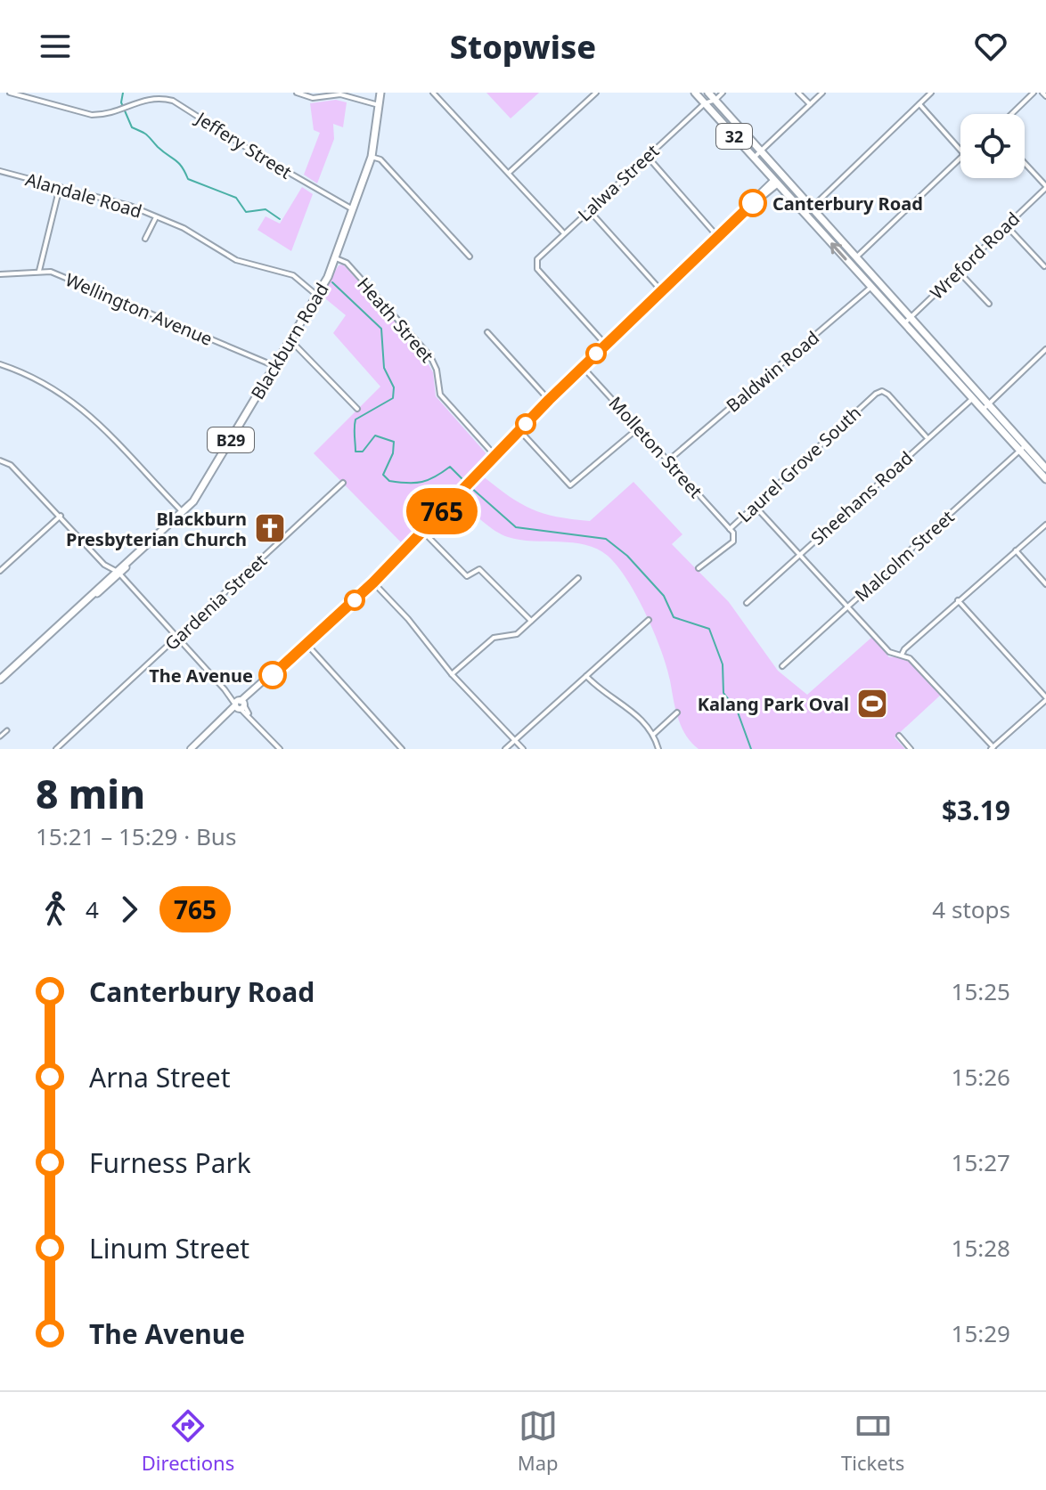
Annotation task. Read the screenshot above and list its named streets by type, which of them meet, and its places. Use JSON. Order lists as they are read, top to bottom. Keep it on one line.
{"streets":{"main road":["32","Blackburn Road","B29"],"street":["Jeffery Street","Lalwa Street","Alandale Road","Wreford Road","Wellington Avenue","Heath Street","Baldwin Road","Molleton Street","Laurel Grove South","Sheehans Road","Malcolm Street","Gardenia Street"]},"crossings":[["32","Lalwa Street"],["32","Wreford Road"],["32","Baldwin Road"],["32","Sheehans Road"],["32","Malcolm Street"],["Jeffery Street","Blackburn Road"],["Alandale Road","Blackburn Road"],["Wellington Avenue","Blackburn Road"],["Heath Street","Blackburn Road"],["Baldwin Road","Molleton Street"],["Molleton Street","Laurel Grove South"],["Laurel Grove South","Sheehans Road"]],"places":{"other":["Canterbury Road","The Avenue"],"church":["Blackburn Presbyterian Church"],"sports":["Kalang Park Oval"]},"lines":["bus line 765"],"page":{"header":"Stopwise","on_map":"765","heading":["8 min","15:21 – 15:29 · Bus","$3.19"],"legs":["4","765","4 stops"],"list":[{"name":"Canterbury Road","value":"15:25"},{"name":"Arna Street","value":"15:26"},{"name":"Furness Park","value":"15:27"},{"name":"Linum Street","value":"15:28"},{"name":"The Avenue","value":"15:29"}],"tabs":["Directions","Map","Tickets"]}}
